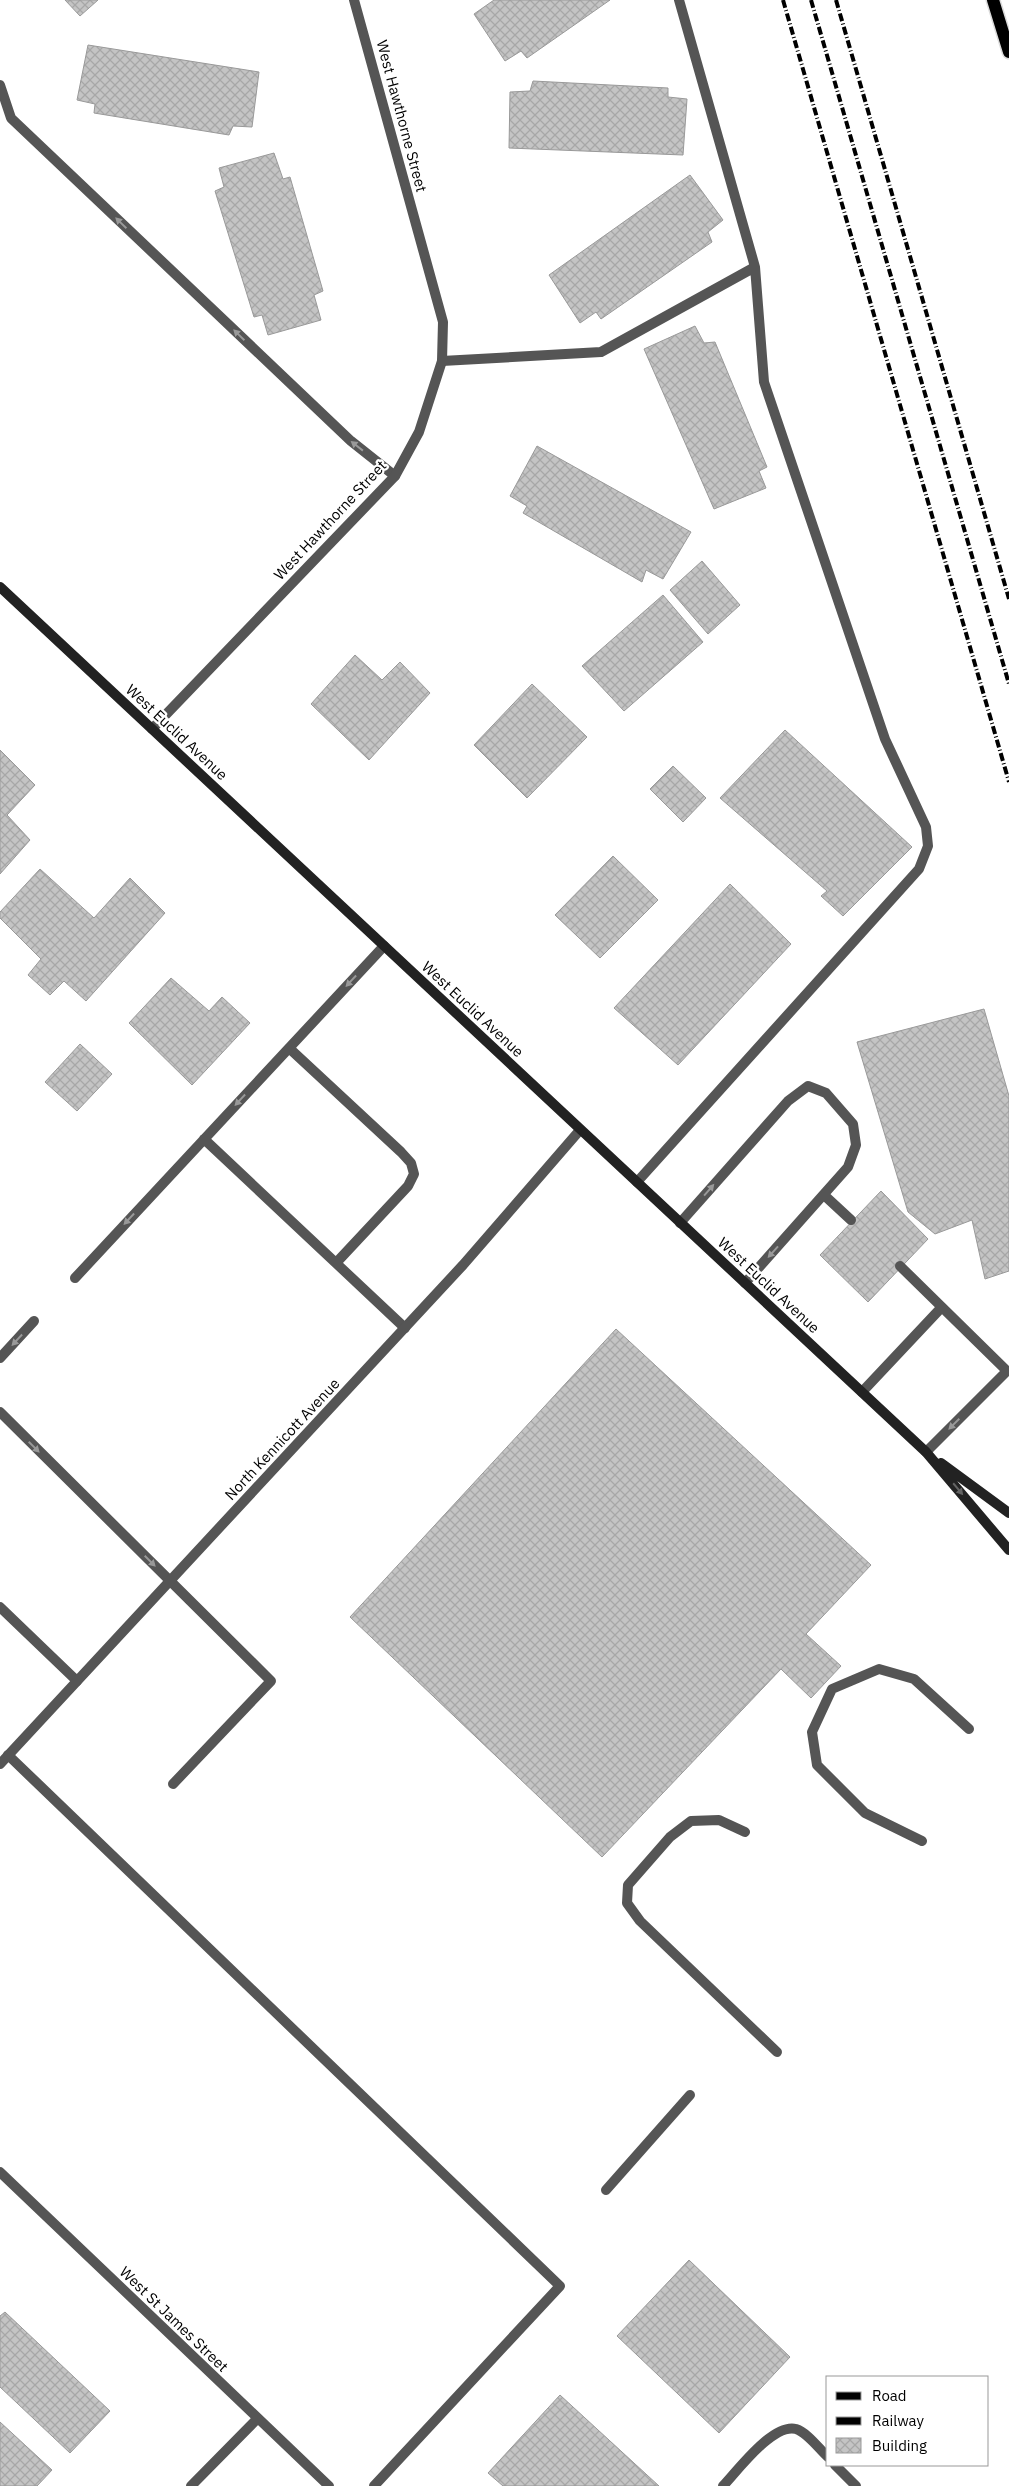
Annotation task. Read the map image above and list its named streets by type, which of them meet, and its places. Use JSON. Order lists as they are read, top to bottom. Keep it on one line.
{"streets":{"main road":["West Euclid Avenue"],"street":["West Hawthorne Street","North Kennicott Avenue","West St James Street"]},"crossings":[["West Hawthorne Street","West Euclid Avenue"],["West Euclid Avenue","North Kennicott Avenue"]],"legend":["Road","Railway","Building"]}
